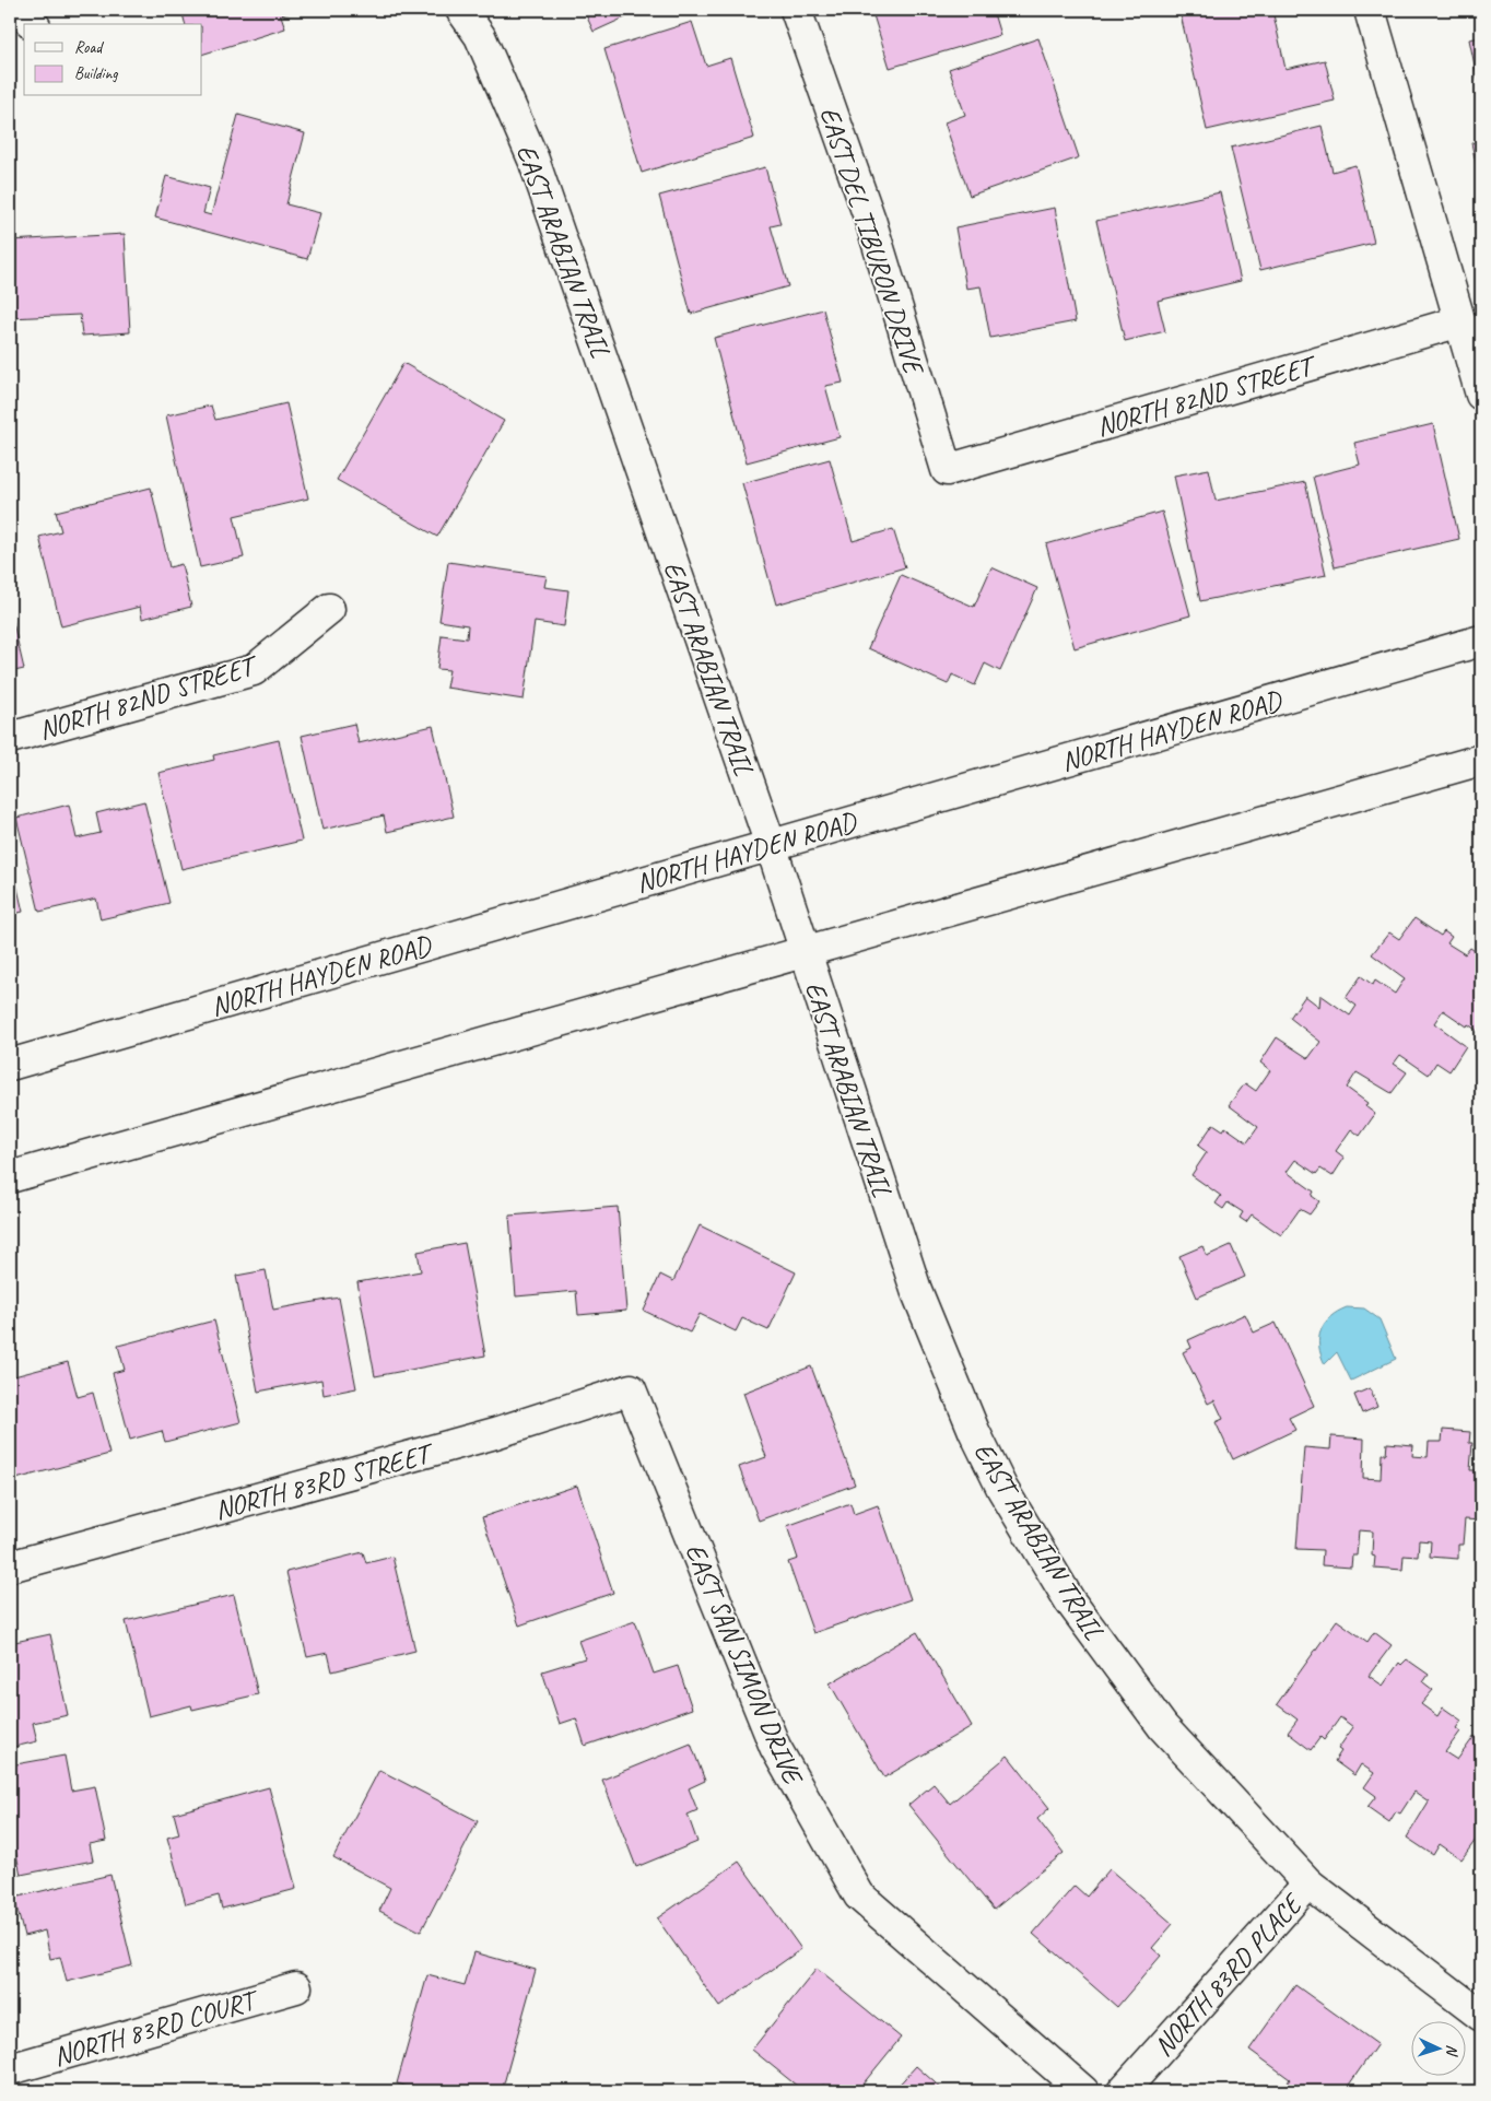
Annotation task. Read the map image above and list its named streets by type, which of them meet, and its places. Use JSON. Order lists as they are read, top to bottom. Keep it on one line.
{"streets":{"street":["EAST DEL TIBURON DRIVE","EAST ARABIAN TRAIL","NORTH 82ND STREET","NORTH HAYDEN ROAD","NORTH 83RD STREET","EAST SAN SIMON DRIVE","NORTH 83RD PLACE","NORTH 83RD COURT"]},"crossings":[["EAST DEL TIBURON DRIVE","NORTH 82ND STREET"],["EAST ARABIAN TRAIL","NORTH HAYDEN ROAD"],["EAST ARABIAN TRAIL","NORTH 83RD PLACE"],["NORTH 83RD STREET","EAST SAN SIMON DRIVE"]],"legend":["Road","Building"],"north":"right"}
